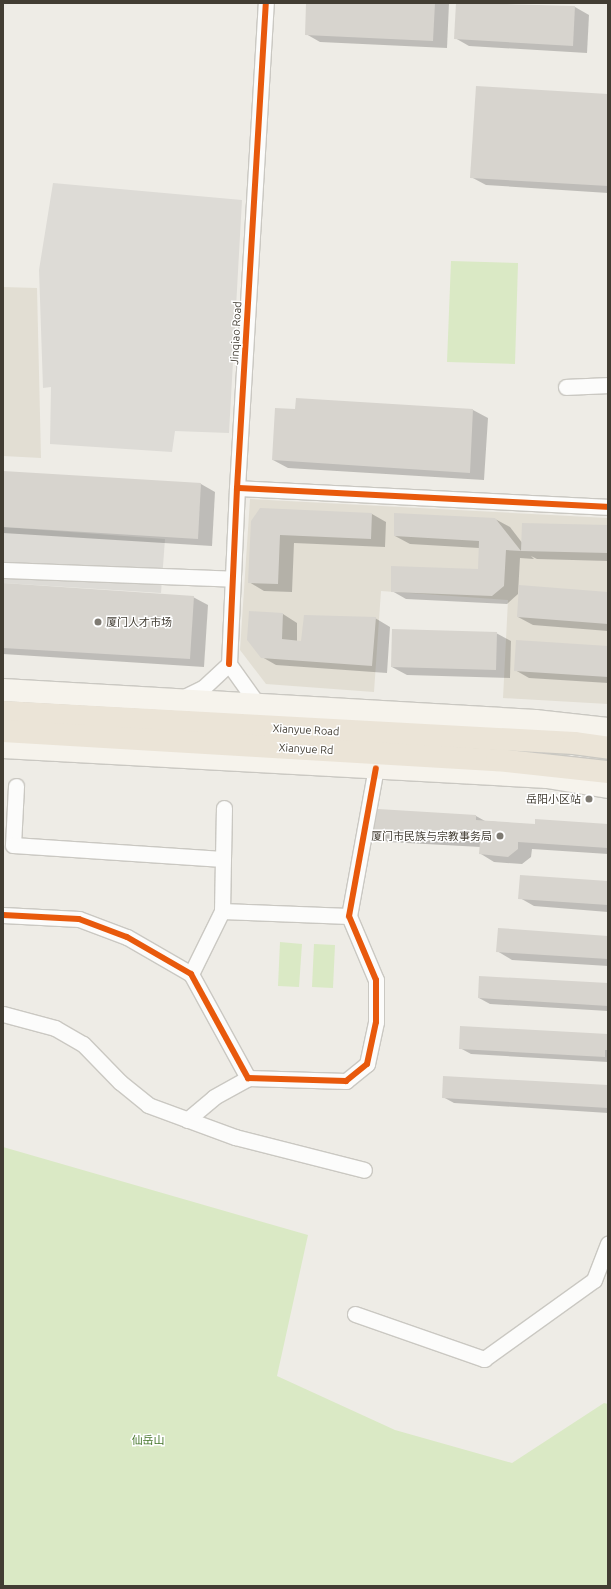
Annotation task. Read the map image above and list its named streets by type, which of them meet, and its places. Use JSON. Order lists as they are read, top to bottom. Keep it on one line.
{"streets":{"highway":["Xianyue Road","Xianyue Rd"],"street":["Jinqiao Road"]},"parks":["仙岳山"],"places":["厦门人才市场","岳阳小区站","厦门市民族与宗教事务局"]}
